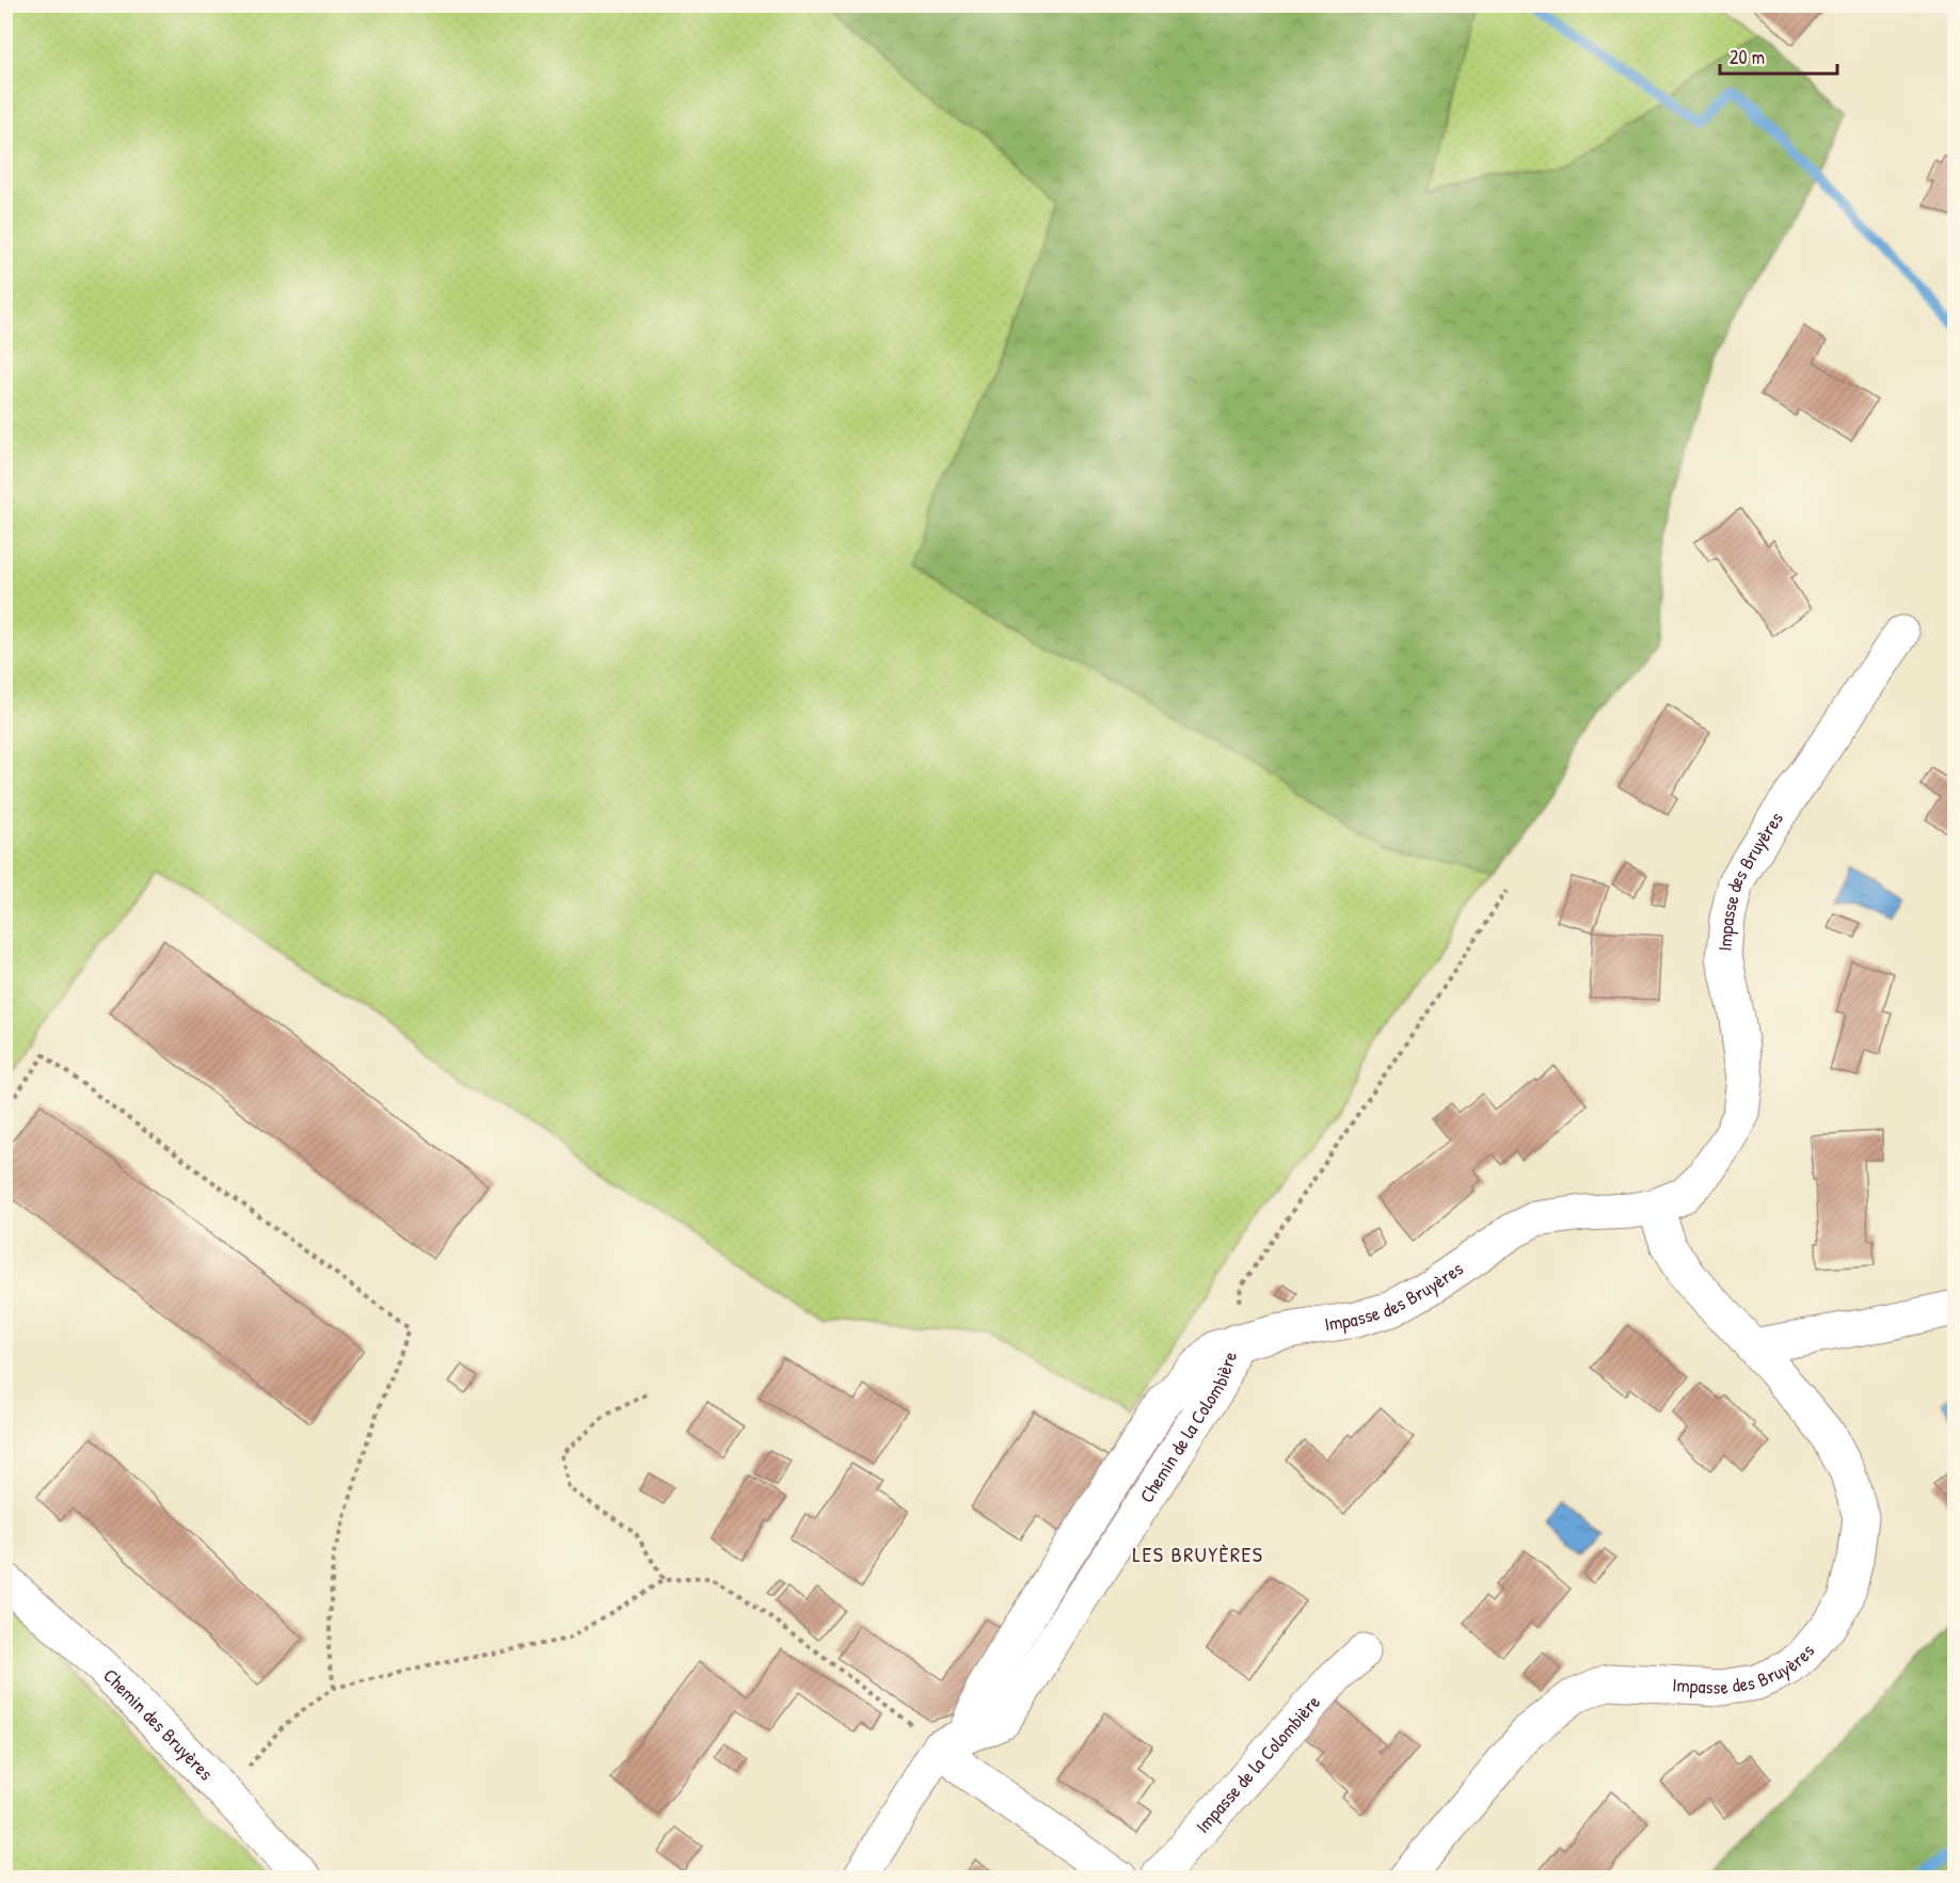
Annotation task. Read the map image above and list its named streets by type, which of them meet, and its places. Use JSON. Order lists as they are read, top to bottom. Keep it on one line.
{"streets":{"street":["Impasse des Bruyères","Chemin de la Colombière","Chemin des Bruyères","Impasse de la Colombière"]},"crossings":[["Impasse des Bruyères","Chemin de la Colombière"]],"districts":["LES BRUYÈRES"],"scale_bar":"20 m"}
